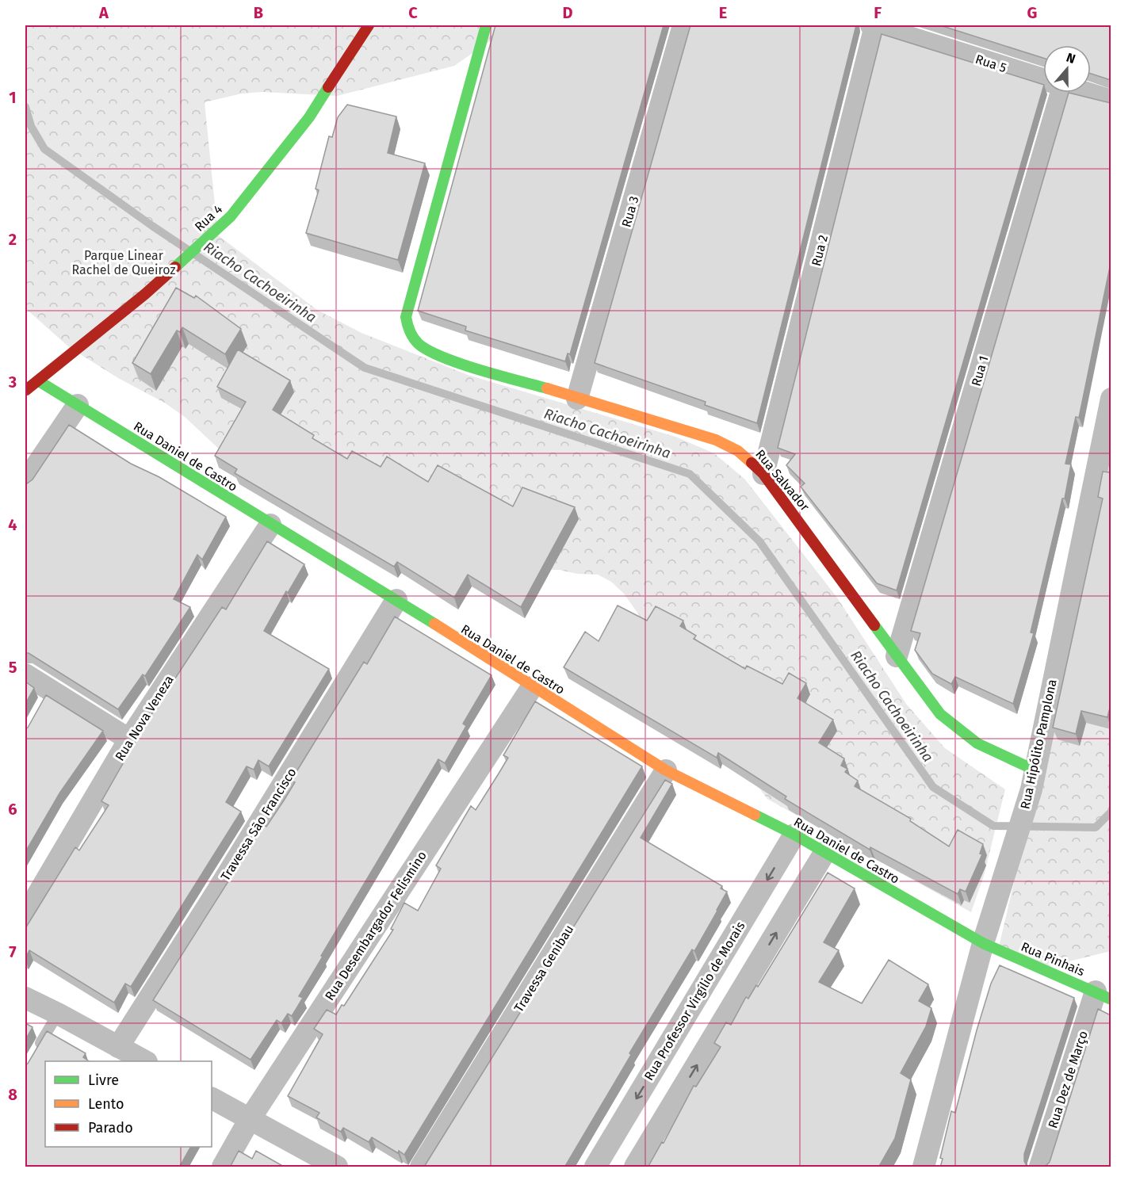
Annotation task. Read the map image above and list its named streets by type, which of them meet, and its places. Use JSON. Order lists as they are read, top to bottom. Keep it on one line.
{"streets":{"street":["Rua 5","Rua 3","Rua 4","Rua 2","Rua 1","Rua Daniel de Castro","Rua Salvador","Rua Nova Veneza","Rua Hipólito Pamplona","Travessa São Francisco","Rua Desembargador Felismino","Rua Pinhais","Travessa Genibau","Rua Professor Virgílio de Morais","Rua Dez de Março"]},"crossings":[["Rua 5","Rua 2"],["Rua 3","Rua Salvador"],["Rua 4","Rua Daniel de Castro"],["Rua 2","Rua Salvador"],["Rua 1","Rua Salvador"],["Rua Daniel de Castro","Rua Nova Veneza"],["Rua Daniel de Castro","Rua Hipólito Pamplona"],["Rua Daniel de Castro","Travessa São Francisco"],["Rua Daniel de Castro","Rua Desembargador Felismino"],["Rua Daniel de Castro","Rua Pinhais"],["Rua Daniel de Castro","Travessa Genibau"],["Rua Daniel de Castro","Rua Professor Virgílio de Morais"],["Rua Salvador","Rua Hipólito Pamplona"],["Rua Hipólito Pamplona","Rua Pinhais"],["Rua Pinhais","Rua Dez de Março"]],"water":["Riacho Cachoeirinha"],"parks":["Parque Linear Rachel de Queiroz"],"legend":["Livre","Lento","Parado"],"north":"top","grid":{"columns":["A","B","C","D","E","F","G"],"rows":["1","2","3","4","5","6","7","8"]}}
